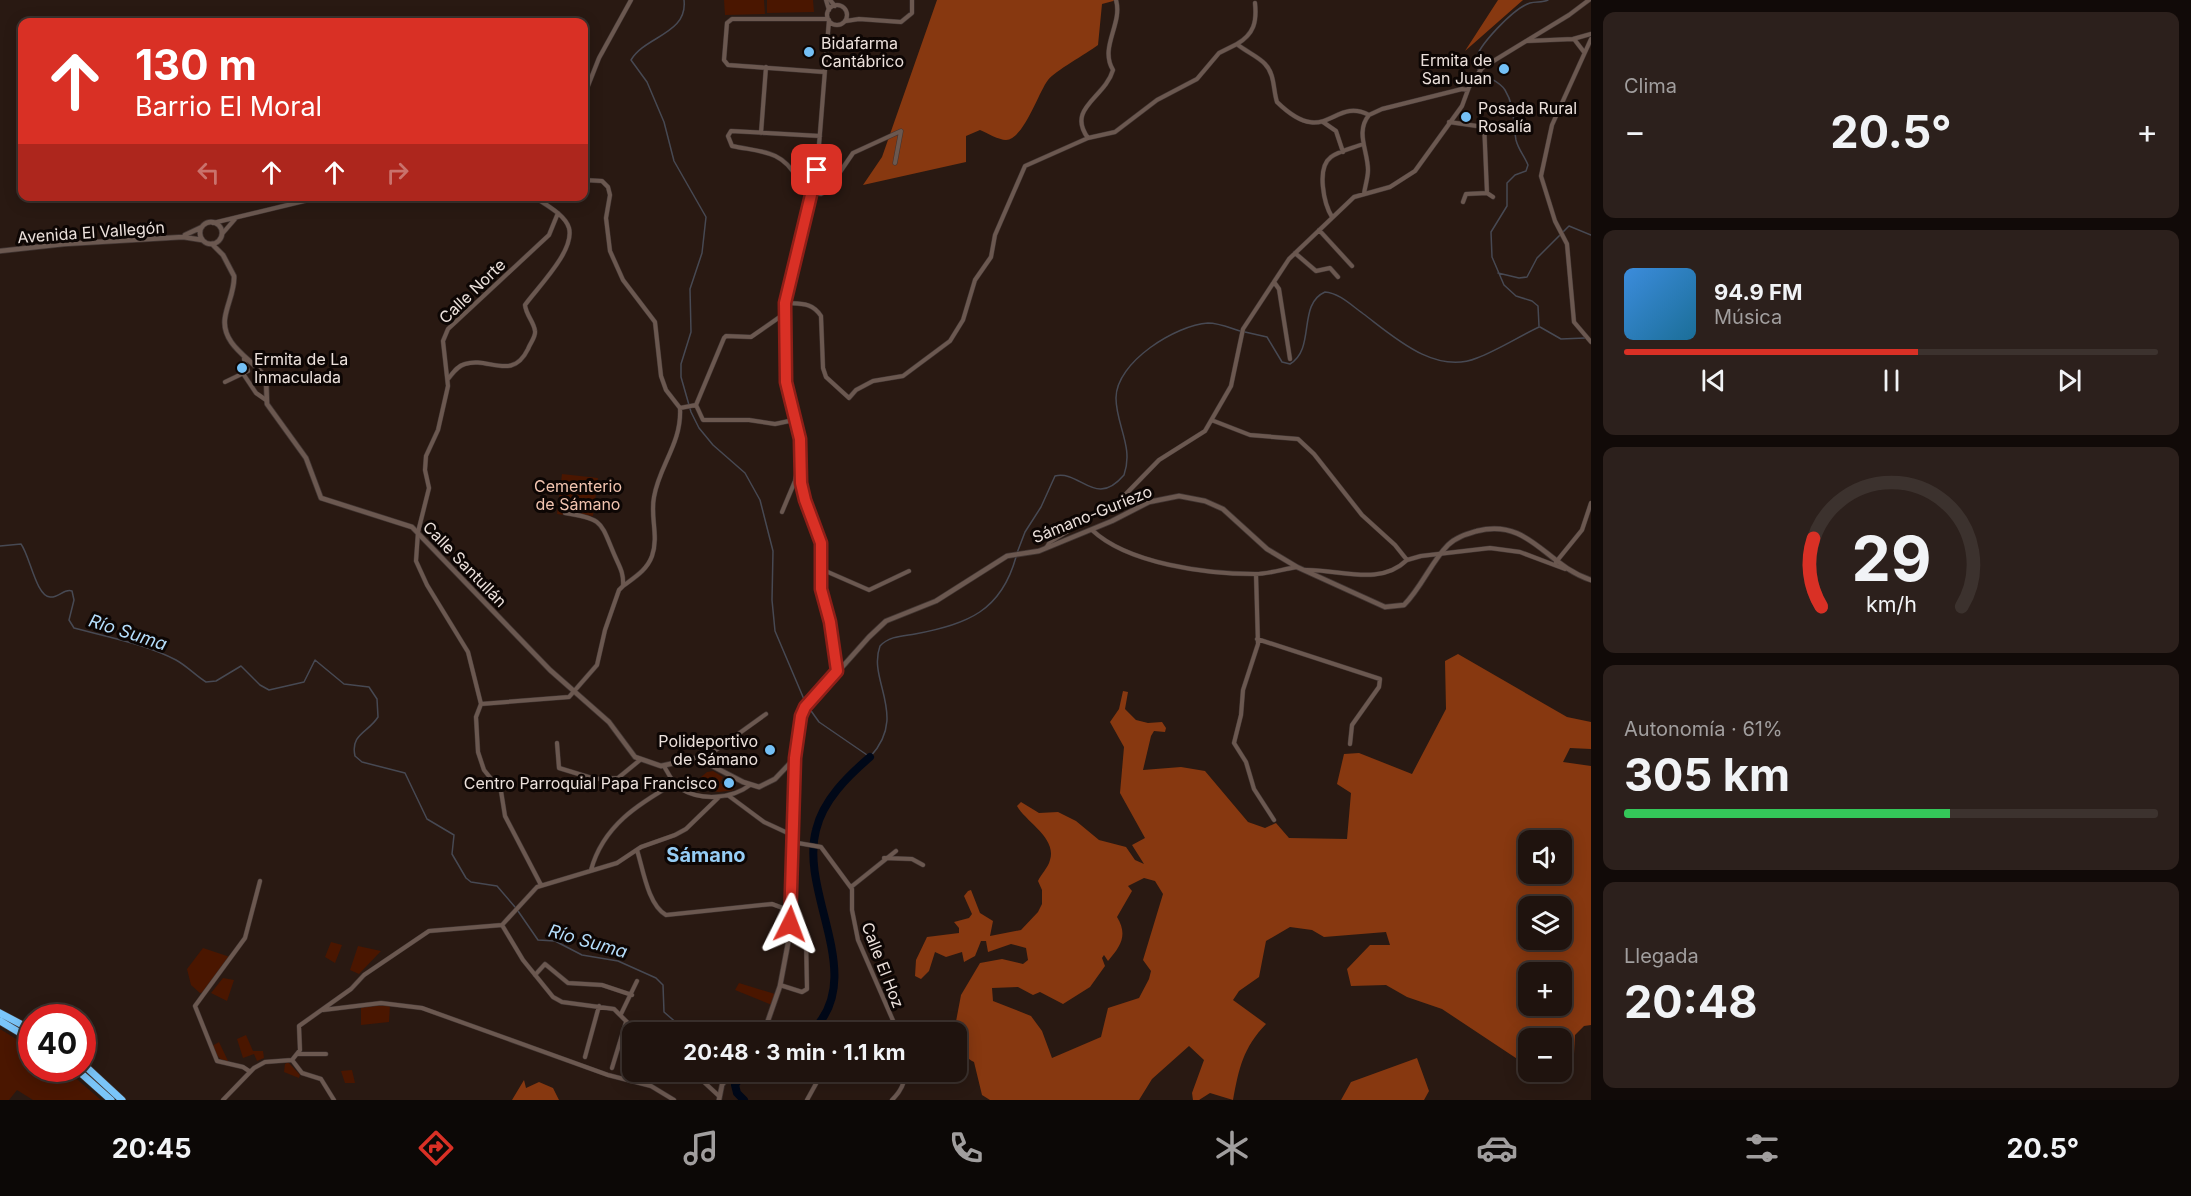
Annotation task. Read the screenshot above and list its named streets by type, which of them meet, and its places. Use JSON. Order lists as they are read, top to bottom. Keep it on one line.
{"streets":{"street":["Avenida El Vallegón","Calle Norte","Sámano-Guriezo","Calle Santullán","Calle El Hoz"]},"crossings":[["Calle Norte","Calle Santullán"],["Sámano-Guriezo","Calle El Hoz"]],"districts":["Sámano"],"water":["Río Suma"],"parks":["Cementerio de Sámano"],"places":["Bidafarma Cantábrico","Ermita de San Juan","Posada Rural Rosalía","Ermita de La Inmaculada","Polideportivo de Sámano","Centro Parroquial Papa Francisco"],"page":{"tile":["Clima",["Autonomía · 61%","305 km"],["Llegada","20:48"]],"turn":["130 m","Barrio El Moral"],"heat":["−","20.5°","+"],"song":["94.9 FM","Música"],"map_buttons":["+","−"],"limit":"40","trip":"20:48 · 3 min · 1.1 km","tabs":["20:45","20.5°"],"gauge":["29","km/h"]}}
